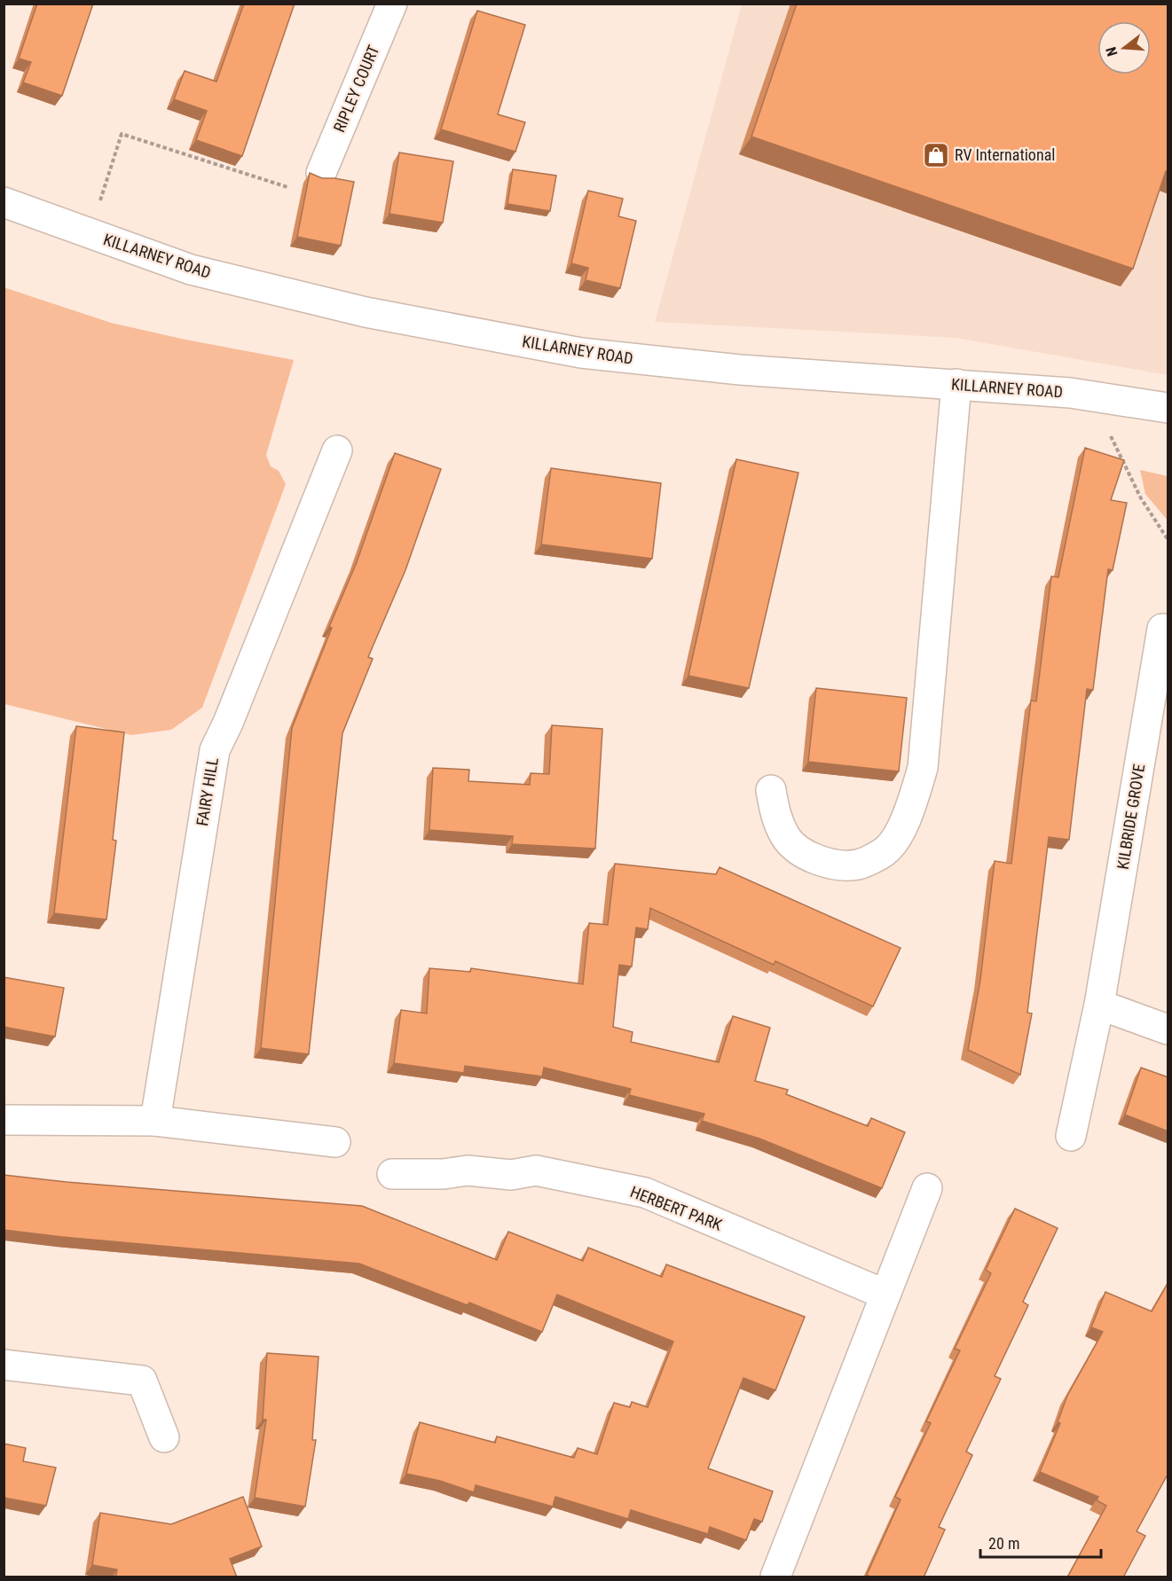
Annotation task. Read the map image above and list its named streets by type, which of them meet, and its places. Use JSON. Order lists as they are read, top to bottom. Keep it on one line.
{"streets":{"street":["RIPLEY COURT","KILLARNEY ROAD","FAIRY HILL","KILBRIDE GROVE","HERBERT PARK"]},"places":{"shop":["RV International"]},"scale_bar":"20 m","north":"left"}
